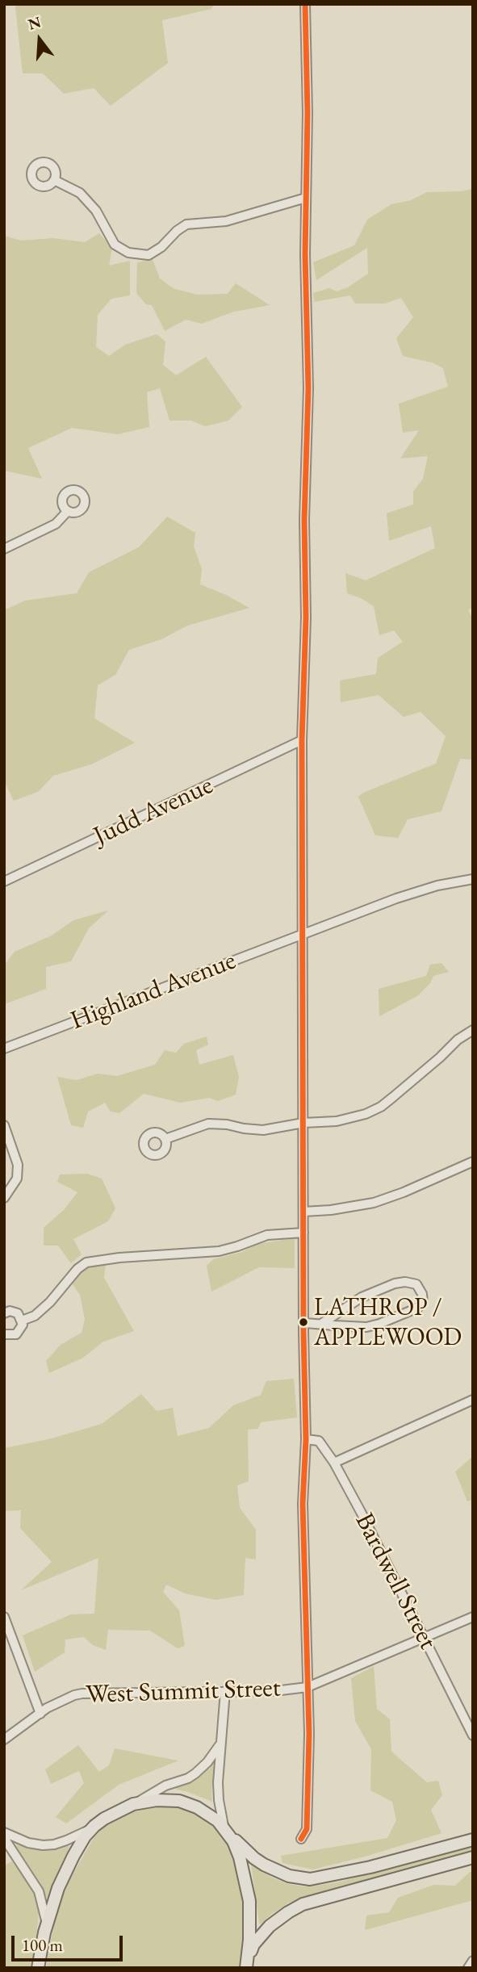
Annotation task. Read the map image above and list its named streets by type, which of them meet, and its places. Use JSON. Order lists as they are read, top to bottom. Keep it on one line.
{"streets":{"street":["Judd Avenue","Highland Avenue","Bardwell Street","West Summit Street"]},"crossings":[["Bardwell Street","West Summit Street"]],"places":["LATHROP / APPLEWOOD"],"scale_bar":"100 m","north":"top"}
